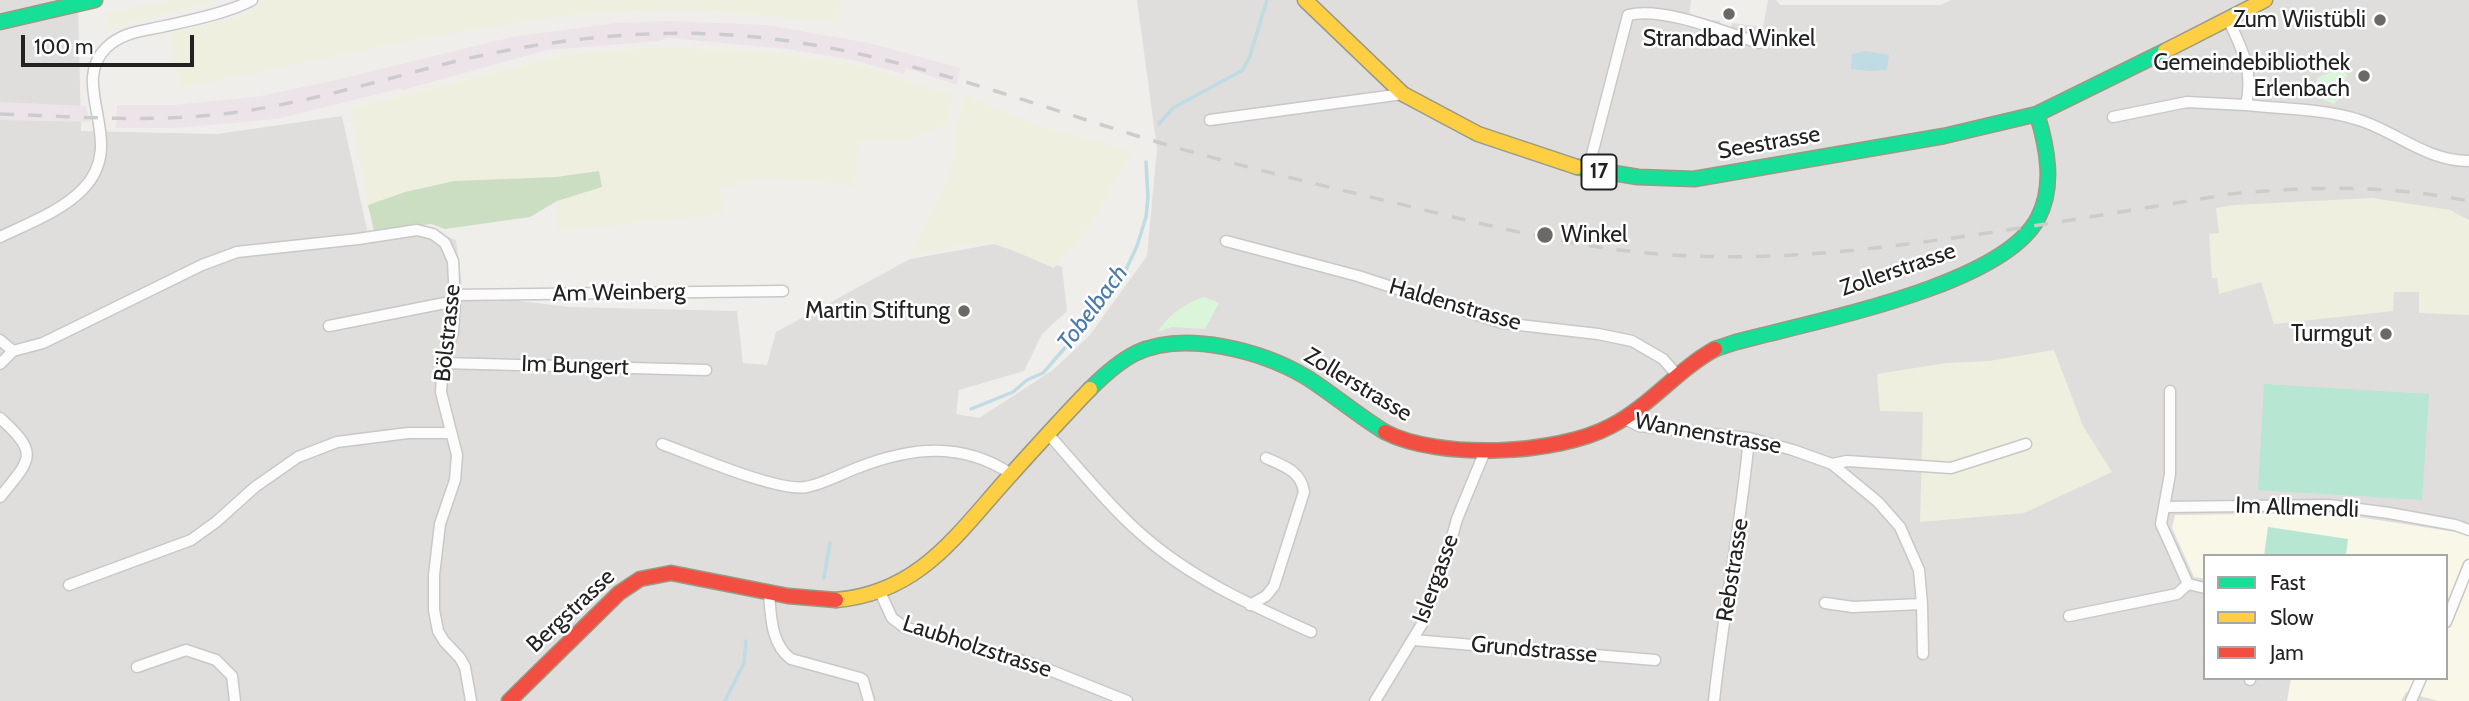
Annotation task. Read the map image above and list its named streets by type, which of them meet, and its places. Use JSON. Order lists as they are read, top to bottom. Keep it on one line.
{"streets":{"street":["Seestrasse","17","Zollerstrasse","Am Weinberg","Haldenstrasse","Bölstrasse","Im Bungert","Wannenstrasse","Im Allmendli","Rebstrasse","Islergasse","Bergstrasse","Laubholzstrasse","Grundstrasse"]},"crossings":[["Seestrasse","Zollerstrasse"],["Zollerstrasse","Haldenstrasse"],["Zollerstrasse","Wannenstrasse"],["Zollerstrasse","Islergasse"],["Zollerstrasse","Bergstrasse"],["Zollerstrasse","Laubholzstrasse"],["Am Weinberg","Bölstrasse"],["Bölstrasse","Im Bungert"],["Wannenstrasse","Rebstrasse"],["Islergasse","Grundstrasse"]],"water":["Tobelbach"],"places":["Strandbad Winkel","Zum Wiistübli","Gemeindebibliothek Erlenbach","Winkel","Martin Stiftung","Turmgut"],"legend":["Fast","Slow","Jam"],"scale_bar":"100 m"}
